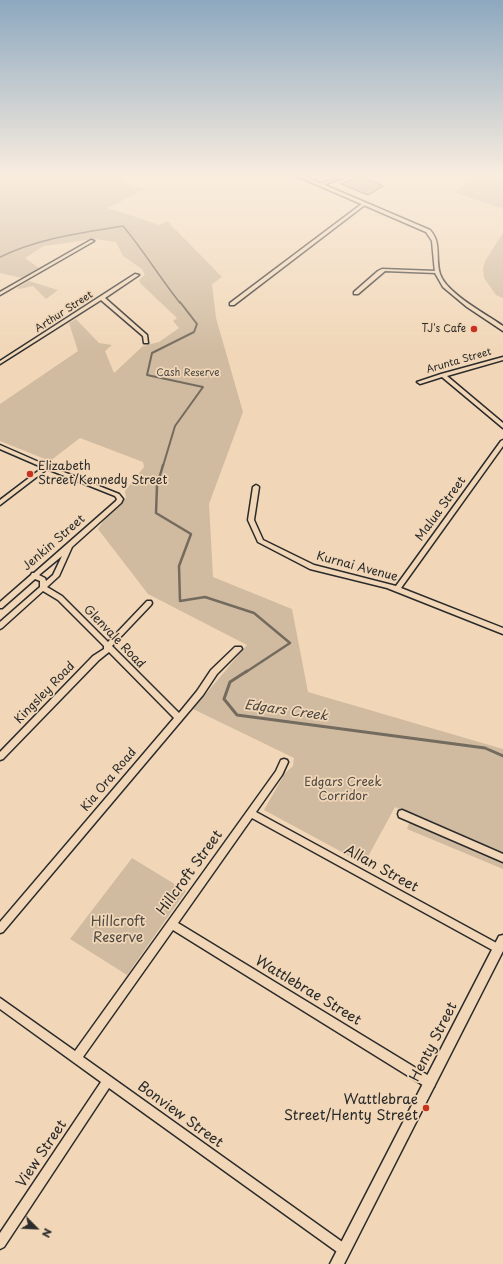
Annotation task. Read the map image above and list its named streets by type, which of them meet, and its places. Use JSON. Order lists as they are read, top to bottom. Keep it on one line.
{"streets":{"street":["Arthur Street","Arunta Street","Malua Street","Jenkin Street","Kurnai Avenue","Glenvale Road","Kingsley Road","Kia Ora Road","Allan Street","Hillcroft Street","Wattlebrae Street","Henty Street","Bonview Street","View Street"]},"crossings":[["Malua Street","Kurnai Avenue"],["Jenkin Street","Glenvale Road"],["Glenvale Road","Kingsley Road"],["Glenvale Road","Kia Ora Road"],["Allan Street","Hillcroft Street"],["Allan Street","Henty Street"],["Hillcroft Street","Wattlebrae Street"],["Hillcroft Street","Bonview Street"],["Wattlebrae Street","Henty Street"],["Henty Street","Bonview Street"],["Bonview Street","View Street"]],"water":["Edgars Creek"],"parks":["Cash Reserve","Edgars Creek Corridor","Hillcroft Reserve"],"places":["TJ's Cafe","Elizabeth Street/Kennedy Street","Wattlebrae Street/Henty Street"],"north":"bottom right"}
